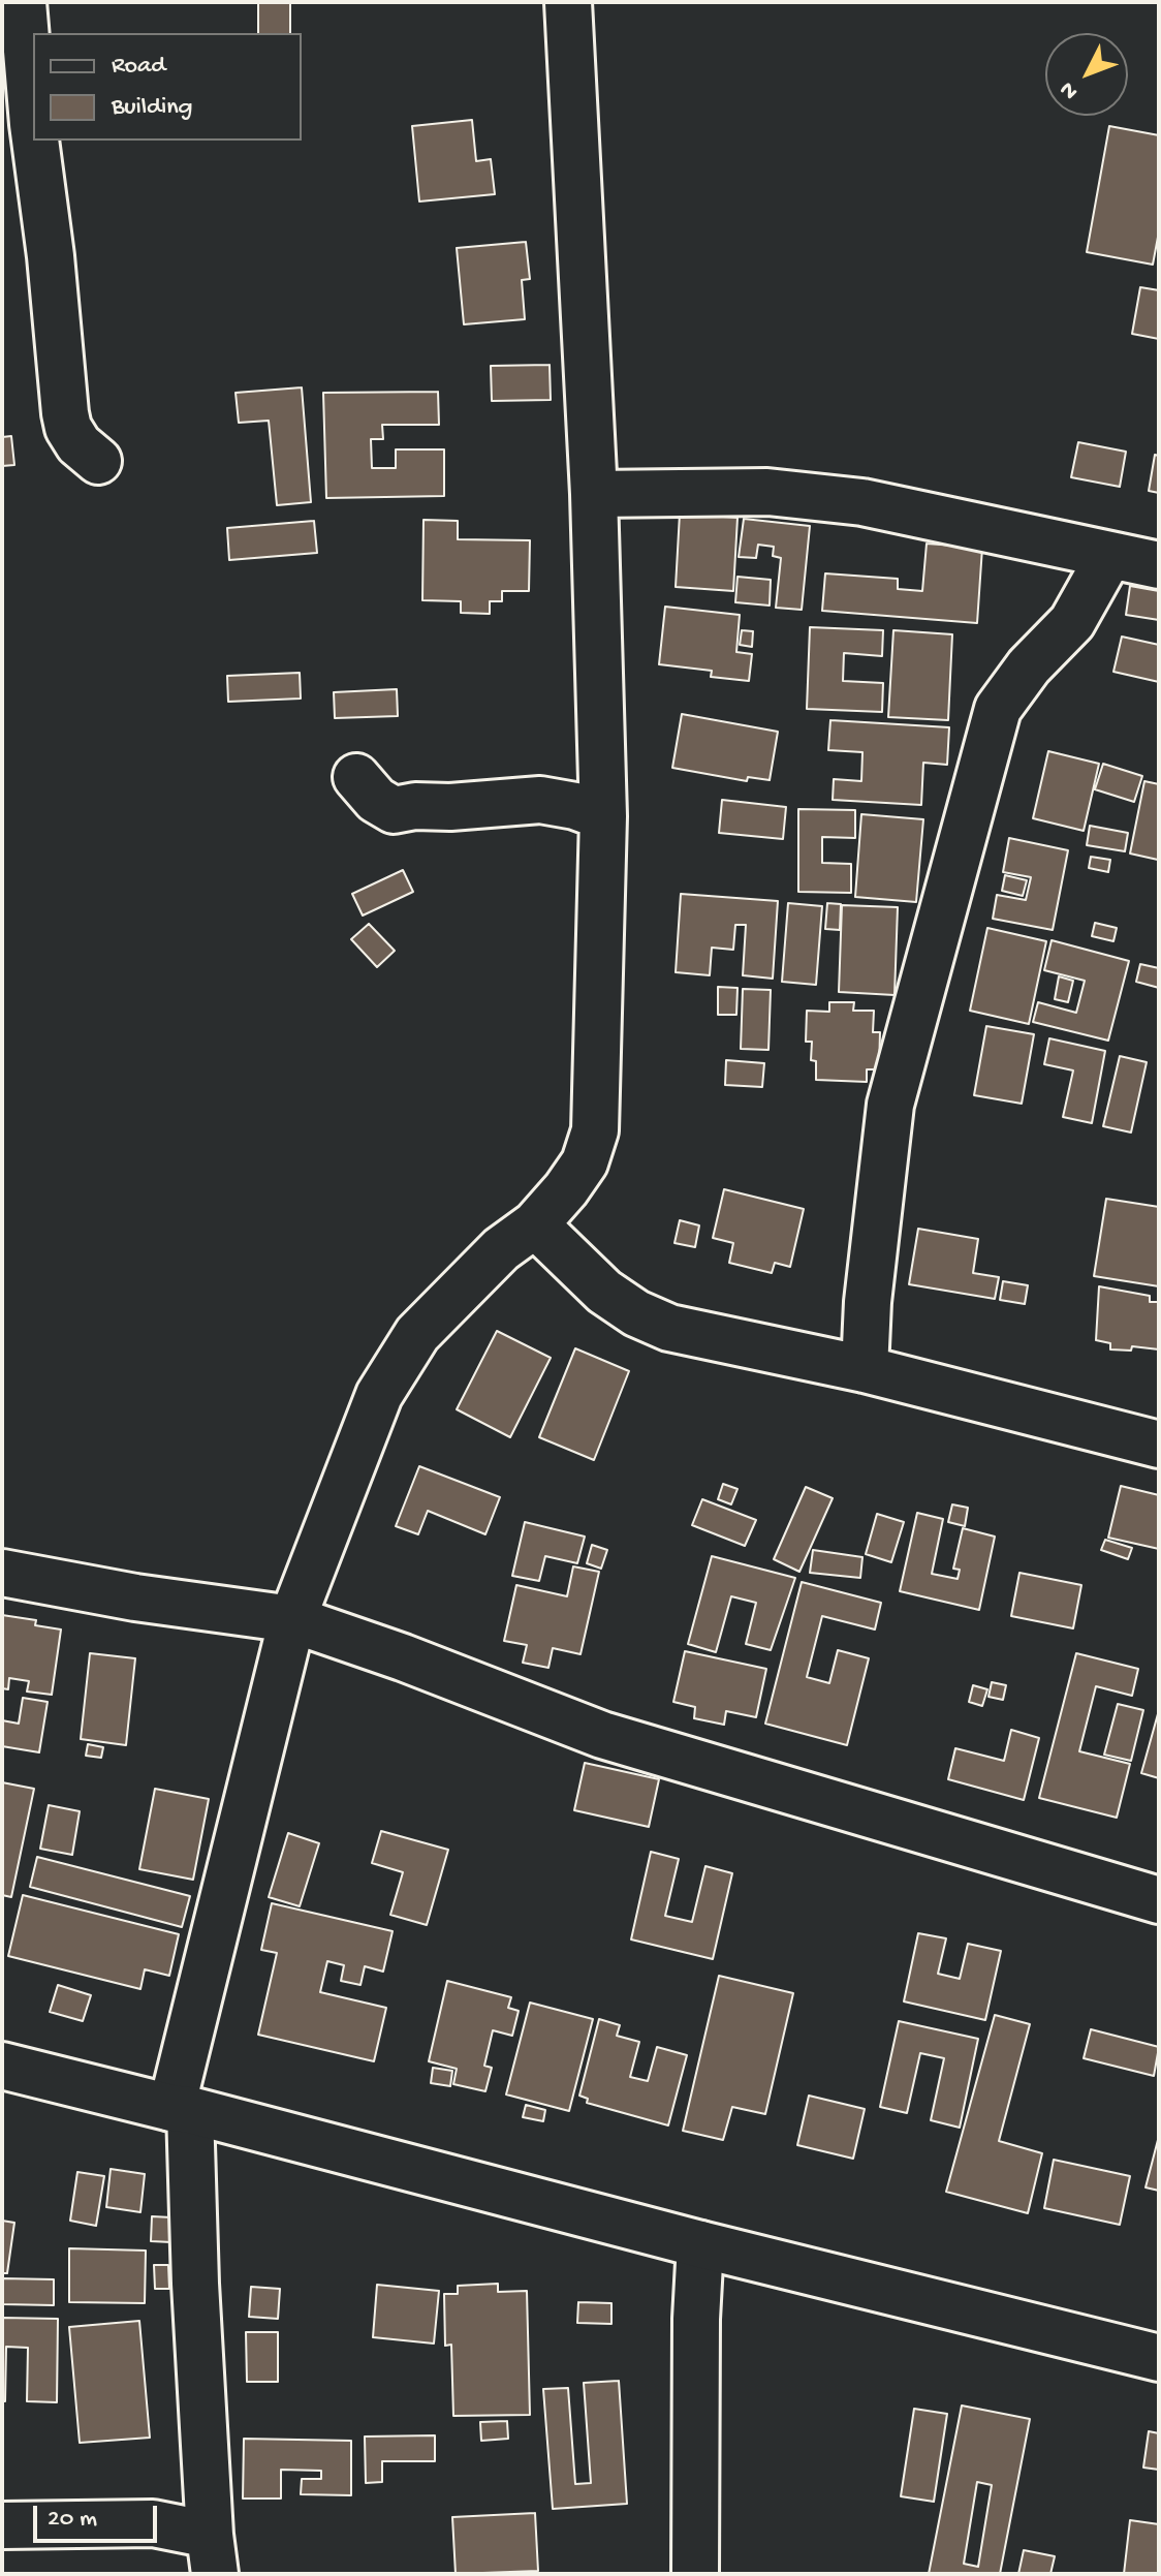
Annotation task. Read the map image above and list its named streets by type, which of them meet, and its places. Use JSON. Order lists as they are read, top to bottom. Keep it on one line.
{"legend":["Road","Building"],"scale_bar":"20 m","north":"bottom left"}
